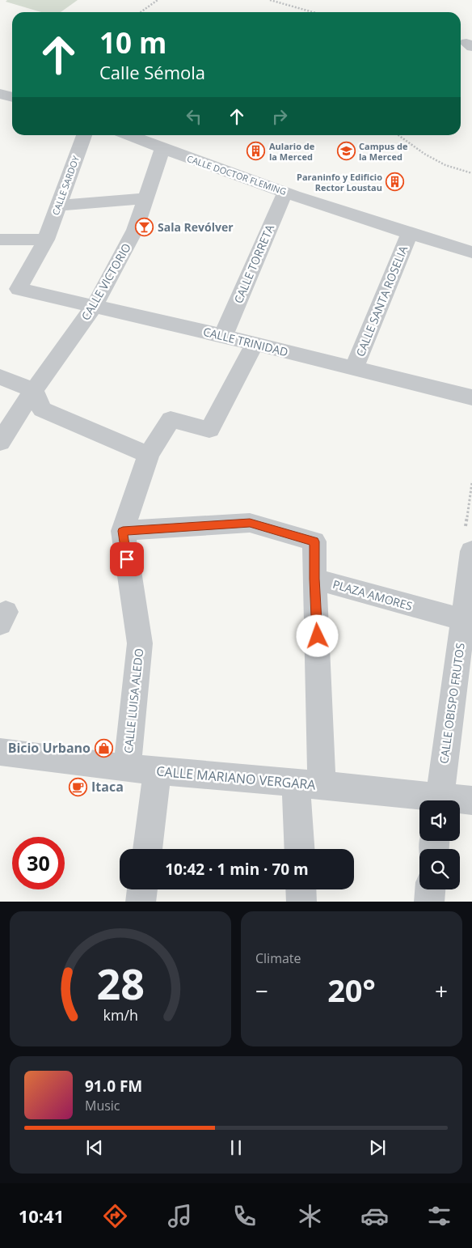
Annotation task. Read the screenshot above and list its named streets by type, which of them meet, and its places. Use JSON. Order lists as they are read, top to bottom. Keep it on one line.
{"streets":{"street":["CALLE DOCTOR FLEMING","CALLE SARDOY","CALLE TORRETA","CALLE VICTORIO","CALLE SANTA ROSELIA","CALLE TRINIDAD","PLAZA AMORES","CALLE LUISA ALEDO","CALLE OBISPO FRUTOS","CALLE MARIANO VERGARA"]},"crossings":[["CALLE DOCTOR FLEMING","CALLE TORRETA"],["CALLE DOCTOR FLEMING","CALLE VICTORIO"],["CALLE DOCTOR FLEMING","CALLE SANTA ROSELIA"],["CALLE SARDOY","CALLE TRINIDAD"],["CALLE TORRETA","CALLE TRINIDAD"],["CALLE VICTORIO","CALLE TRINIDAD"],["CALLE SANTA ROSELIA","CALLE TRINIDAD"],["CALLE TRINIDAD","CALLE LUISA ALEDO"],["PLAZA AMORES","CALLE OBISPO FRUTOS"],["PLAZA AMORES","CALLE MARIANO VERGARA"],["CALLE LUISA ALEDO","CALLE MARIANO VERGARA"]],"places":{"building":["Aulario de la Merced","Paraninfo y Edificio Rector Loustau"],"school or university":["Campus de la Merced"],"bar":["Sala Revólver"],"shop":["Bicio Urbano"],"cafe":["Itaca"]},"page":{"turn":["10 m","Calle Sémola"],"limit":"30","trip":"10:42 · 1 min · 70 m","tile":"Climate","heat":["−","20°","+"],"song":["91.0 FM","Music"],"tabs":"10:41","gauge":["28","km/h"]}}
